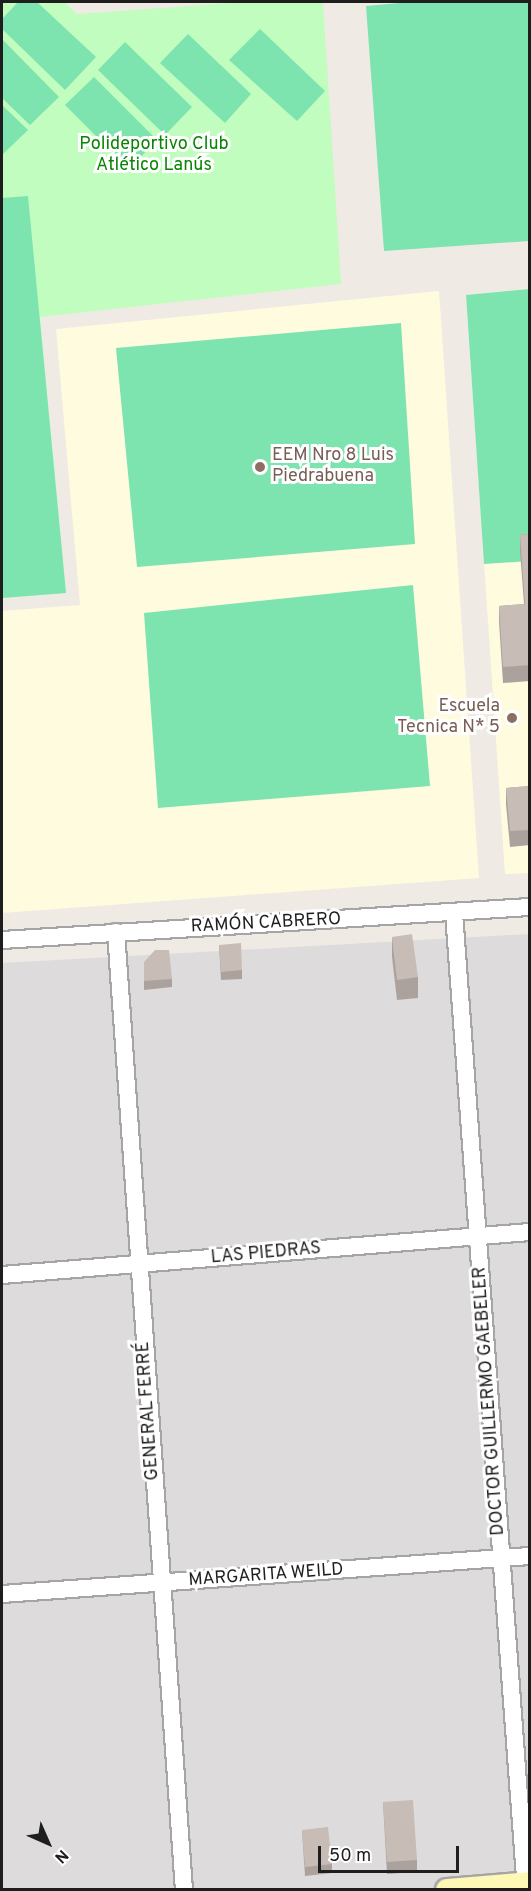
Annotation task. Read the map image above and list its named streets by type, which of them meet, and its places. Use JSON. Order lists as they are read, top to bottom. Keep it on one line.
{"streets":{"street":["RAMÓN CABRERO","LAS PIEDRAS","DOCTOR GUILLERMO GAEBELER","GENERAL FERRÉ","MARGARITA WEILD"]},"crossings":[["RAMÓN CABRERO","DOCTOR GUILLERMO GAEBELER"],["RAMÓN CABRERO","GENERAL FERRÉ"],["LAS PIEDRAS","DOCTOR GUILLERMO GAEBELER"],["LAS PIEDRAS","GENERAL FERRÉ"],["DOCTOR GUILLERMO GAEBELER","MARGARITA WEILD"],["GENERAL FERRÉ","MARGARITA WEILD"]],"parks":["Polideportivo Club Atlético Lanús"],"places":["EEM Nro 8 Luis Piedrabuena","Escuela Tecnica N* 5"],"scale_bar":"50 m","north":"bottom right"}
